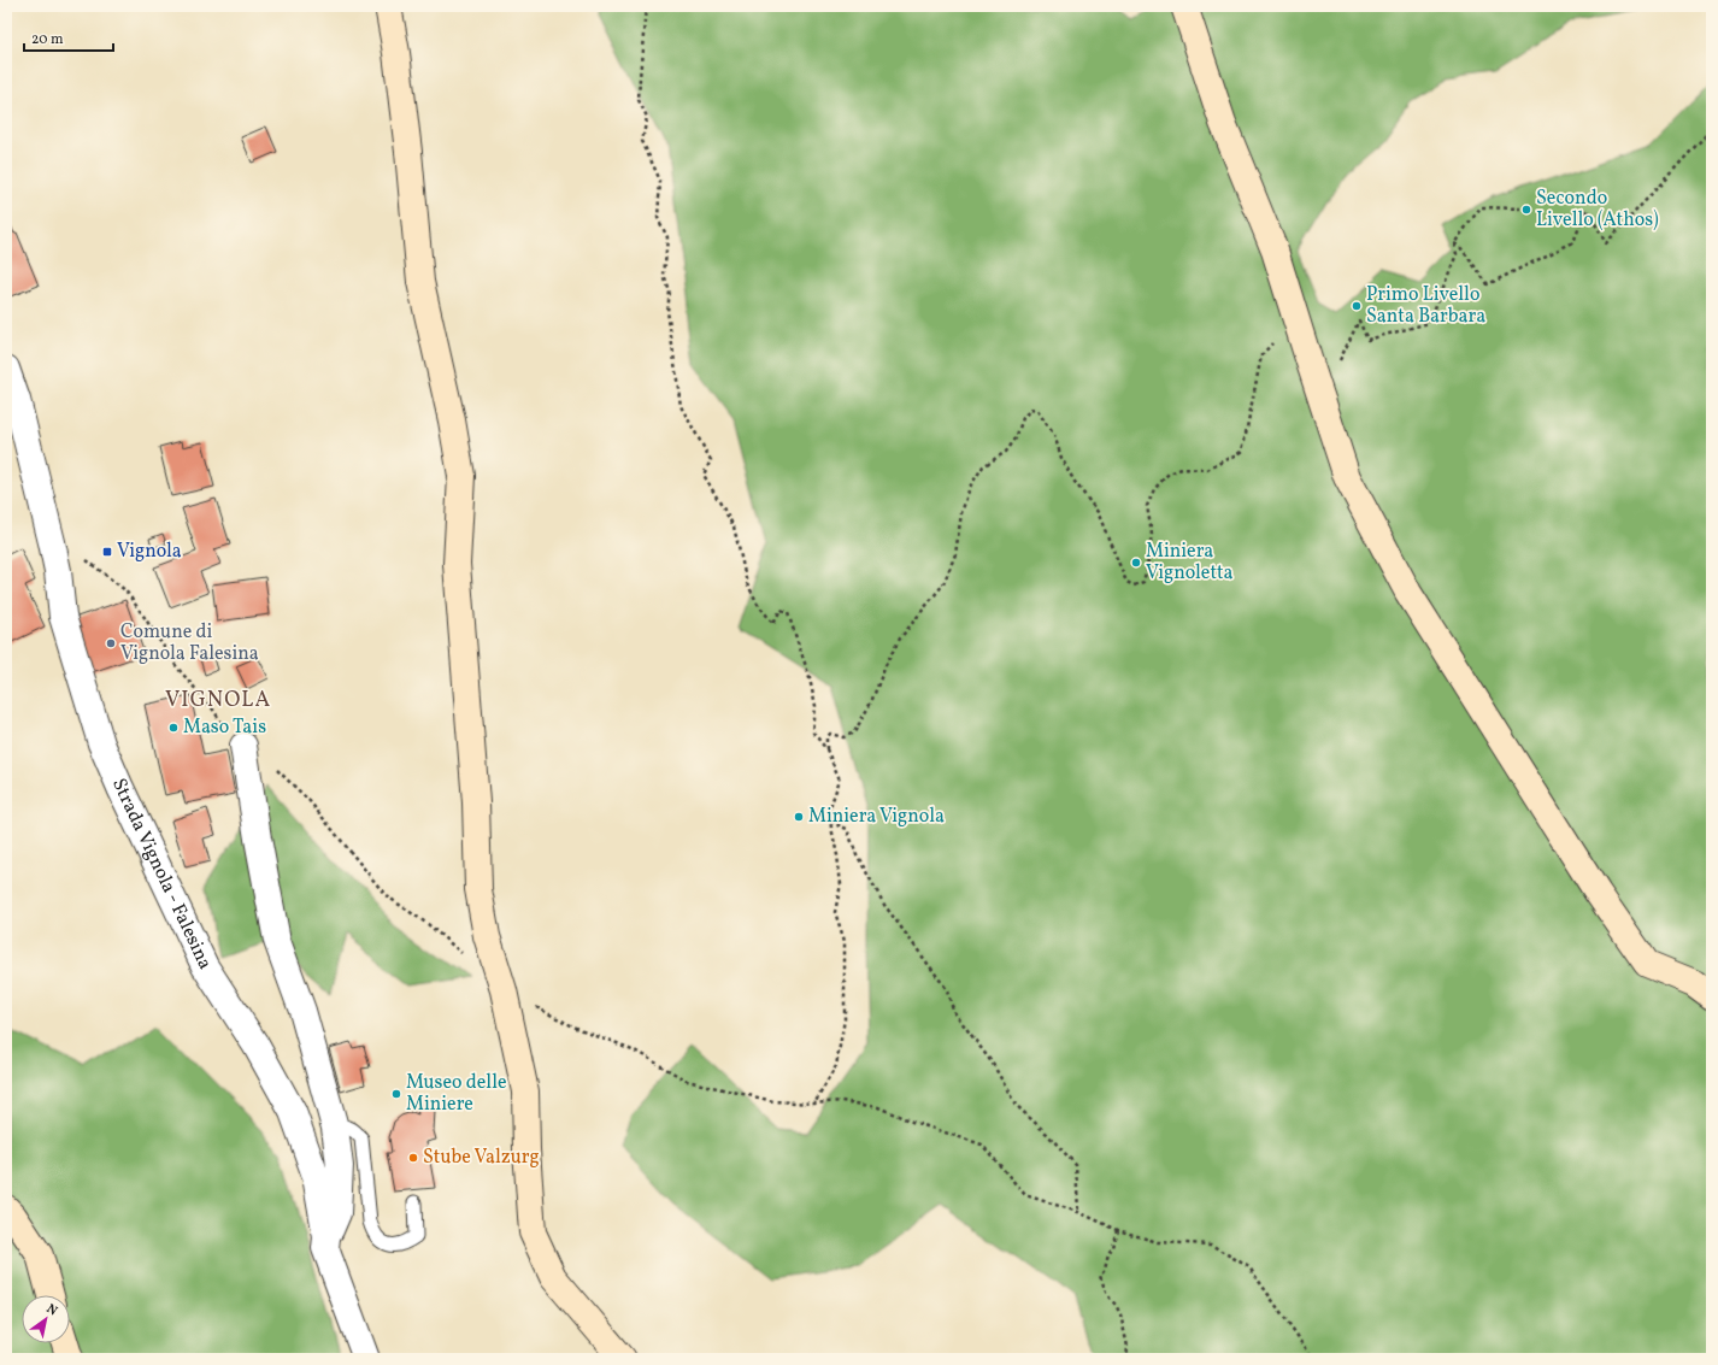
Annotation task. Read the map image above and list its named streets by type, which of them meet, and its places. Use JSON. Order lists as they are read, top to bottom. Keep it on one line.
{"streets":{"street":["Strada Vignola - Falesina"]},"districts":["VIGNOLA"],"places":{"other":["Secondo Livello (Athos)","Primo Livello Santa Barbara","Miniera Vignoletta","Comune di Vignola Falesina","Maso Tais","Miniera Vignola","Museo delle Miniere","Stube Valzurg"],"transit":["Vignola"]},"scale_bar":"20 m","north":"top right"}
